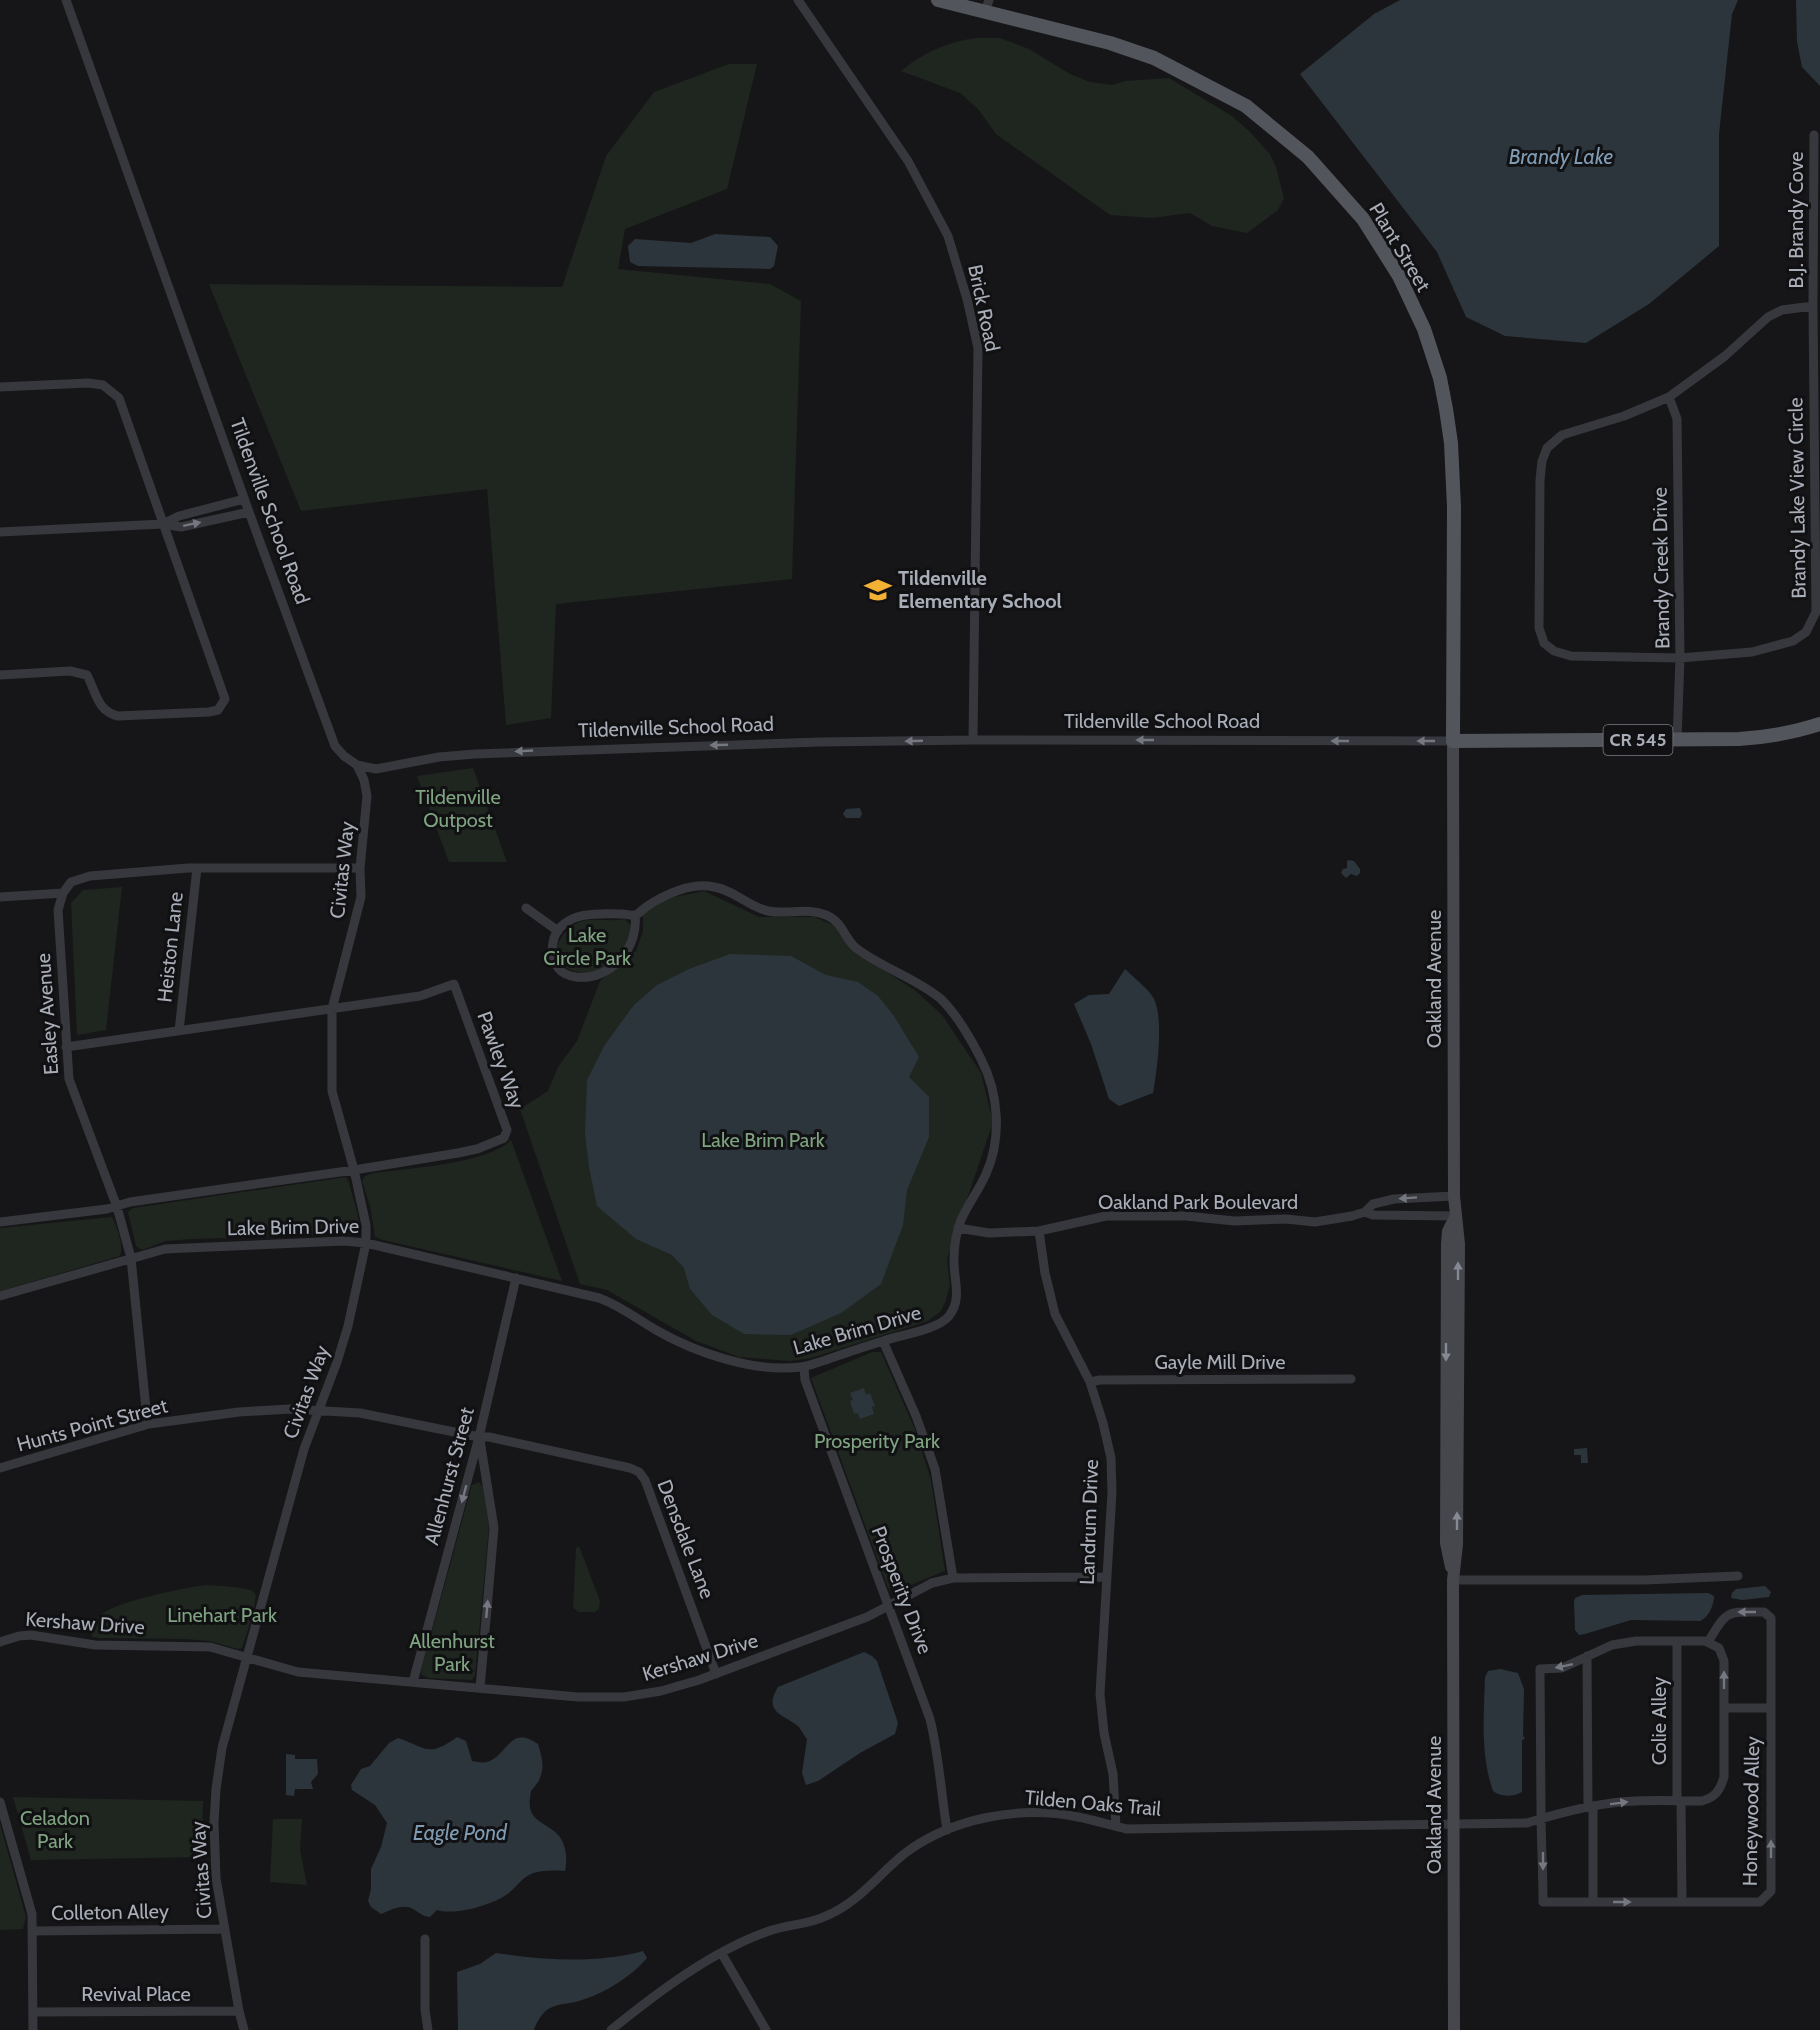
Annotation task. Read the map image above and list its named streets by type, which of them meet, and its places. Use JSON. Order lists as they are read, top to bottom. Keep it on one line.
{"streets":{"main road":["Plant Street","Tildenville School Road","CR 545"],"street":["B.J. Brandy Cove","Brick Road","Brandy Lake View Circle","Brandy Creek Drive","Civitas Way","Heiston Lane","Oakland Avenue","Easley Avenue","Pawley Way","Oakland Park Boulevard","Lake Brim Drive","Gayle Mill Drive","Hunts Point Street","Allenhurst Street","Landrum Drive","Densdale Lane","Prosperity Drive","Kershaw Drive","Colie Alley","Tilden Oaks Trail","Honeywood Alley","Colleton Alley","Revival Place"]},"crossings":[["B.J. Brandy Cove","Brandy Lake View Circle"],["Plant Street","Tildenville School Road"],["Plant Street","Oakland Avenue"],["Brick Road","Tildenville School Road"],["Brandy Lake View Circle","Brandy Creek Drive"],["Tildenville School Road","Brandy Creek Drive"],["Tildenville School Road","Civitas Way"],["Tildenville School Road","Oakland Avenue"],["Civitas Way","Pawley Way"],["Civitas Way","Lake Brim Drive"],["Civitas Way","Hunts Point Street"],["Civitas Way","Kershaw Drive"],["Civitas Way","Colleton Alley"],["Civitas Way","Revival Place"],["Heiston Lane","Pawley Way"],["Oakland Avenue","Oakland Park Boulevard"],["Oakland Avenue","Tilden Oaks Trail"],["Easley Avenue","Pawley Way"],["Easley Avenue","Lake Brim Drive"],["Easley Avenue","Hunts Point Street"],["Oakland Park Boulevard","Lake Brim Drive"],["Oakland Park Boulevard","Landrum Drive"],["Lake Brim Drive","Allenhurst Street"],["Lake Brim Drive","Prosperity Drive"],["Gayle Mill Drive","Landrum Drive"],["Hunts Point Street","Allenhurst Street"],["Hunts Point Street","Densdale Lane"],["Allenhurst Street","Densdale Lane"],["Allenhurst Street","Kershaw Drive"],["Landrum Drive","Tilden Oaks Trail"],["Densdale Lane","Kershaw Drive"],["Prosperity Drive","Kershaw Drive"],["Prosperity Drive","Tilden Oaks Trail"],["Colie Alley","Tilden Oaks Trail"],["Colie Alley","Honeywood Alley"],["Tilden Oaks Trail","Honeywood Alley"]],"one_way":["Tildenville School Road"],"water":["Brandy Lake","Eagle Pond"],"parks":["Tildenville Outpost","Lake Circle Park","Lake Brim Park","Prosperity Park","Linehart Park","Allenhurst Park","Celadon Park"],"places":{"school or university":["Tildenville Elementary School"]}}
